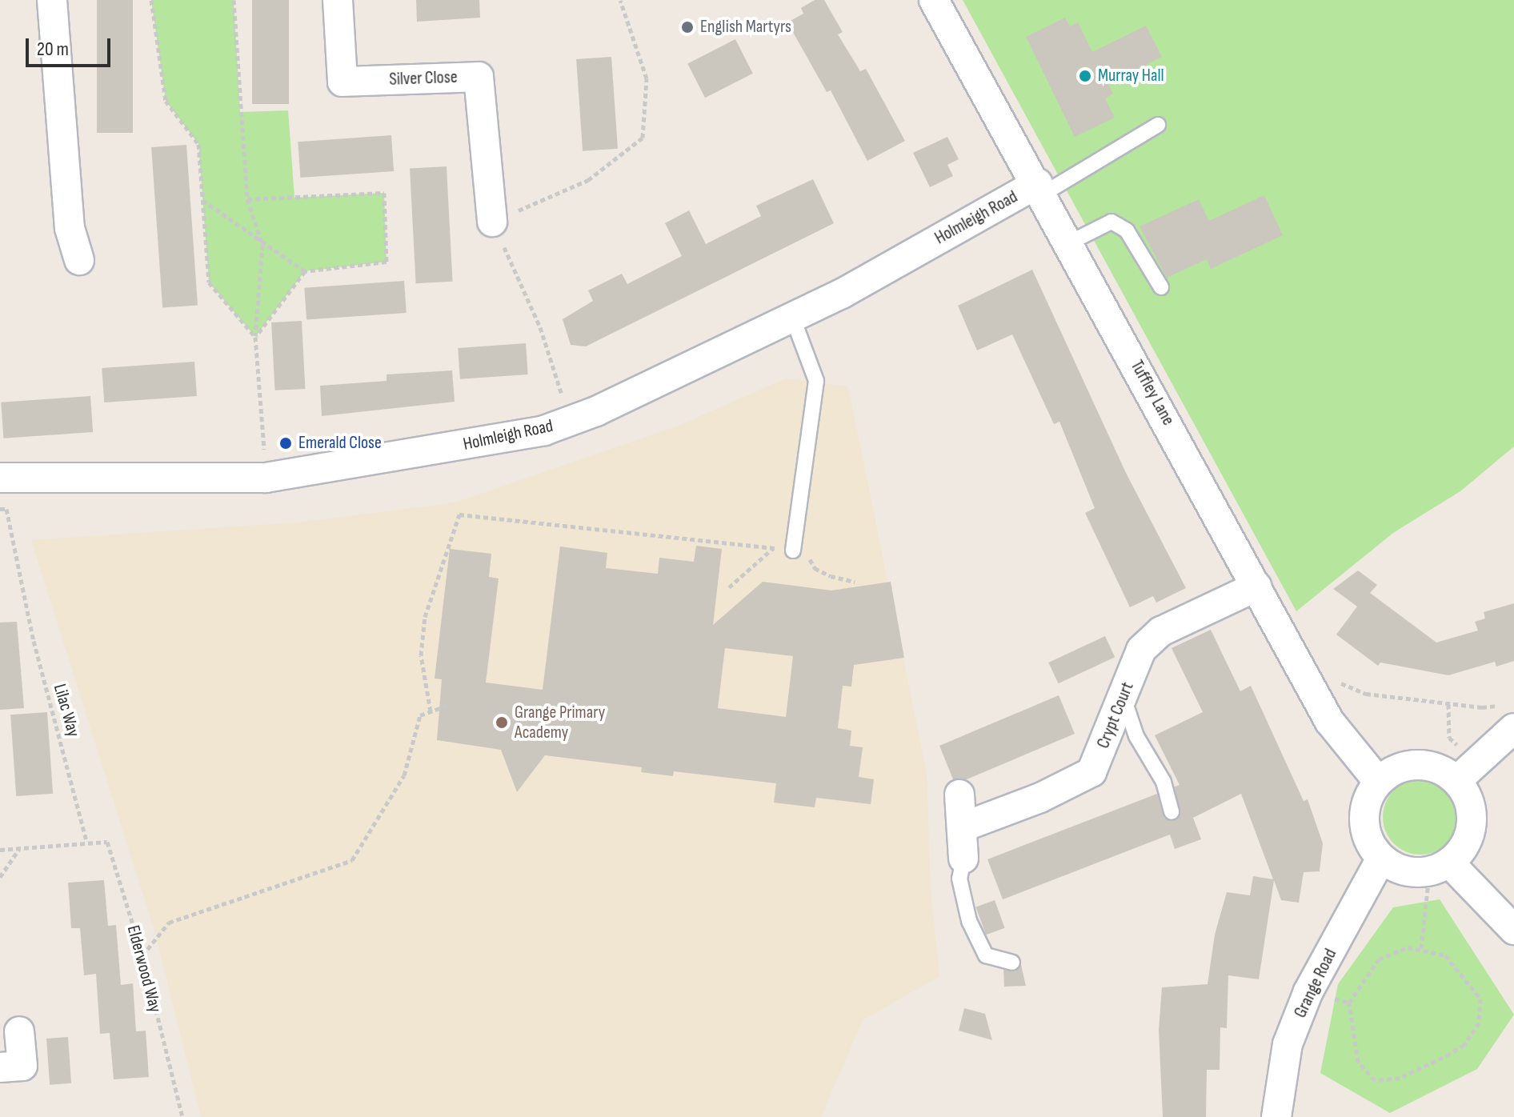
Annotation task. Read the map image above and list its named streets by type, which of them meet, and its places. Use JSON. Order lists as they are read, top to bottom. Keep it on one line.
{"streets":{"street":["Silver Close","Holmleigh Road","Tuffley Lane","Crypt Court","Grange Road"],"path":["Lilac Way","Elderwood Way"]},"crossings":[["Holmleigh Road","Tuffley Lane"],["Tuffley Lane","Crypt Court"],["Tuffley Lane","Grange Road"],["Lilac Way","Elderwood Way"]],"places":["English Martyrs","Murray Hall","Emerald Close","Grange Primary Academy"],"scale_bar":"20 m"}
